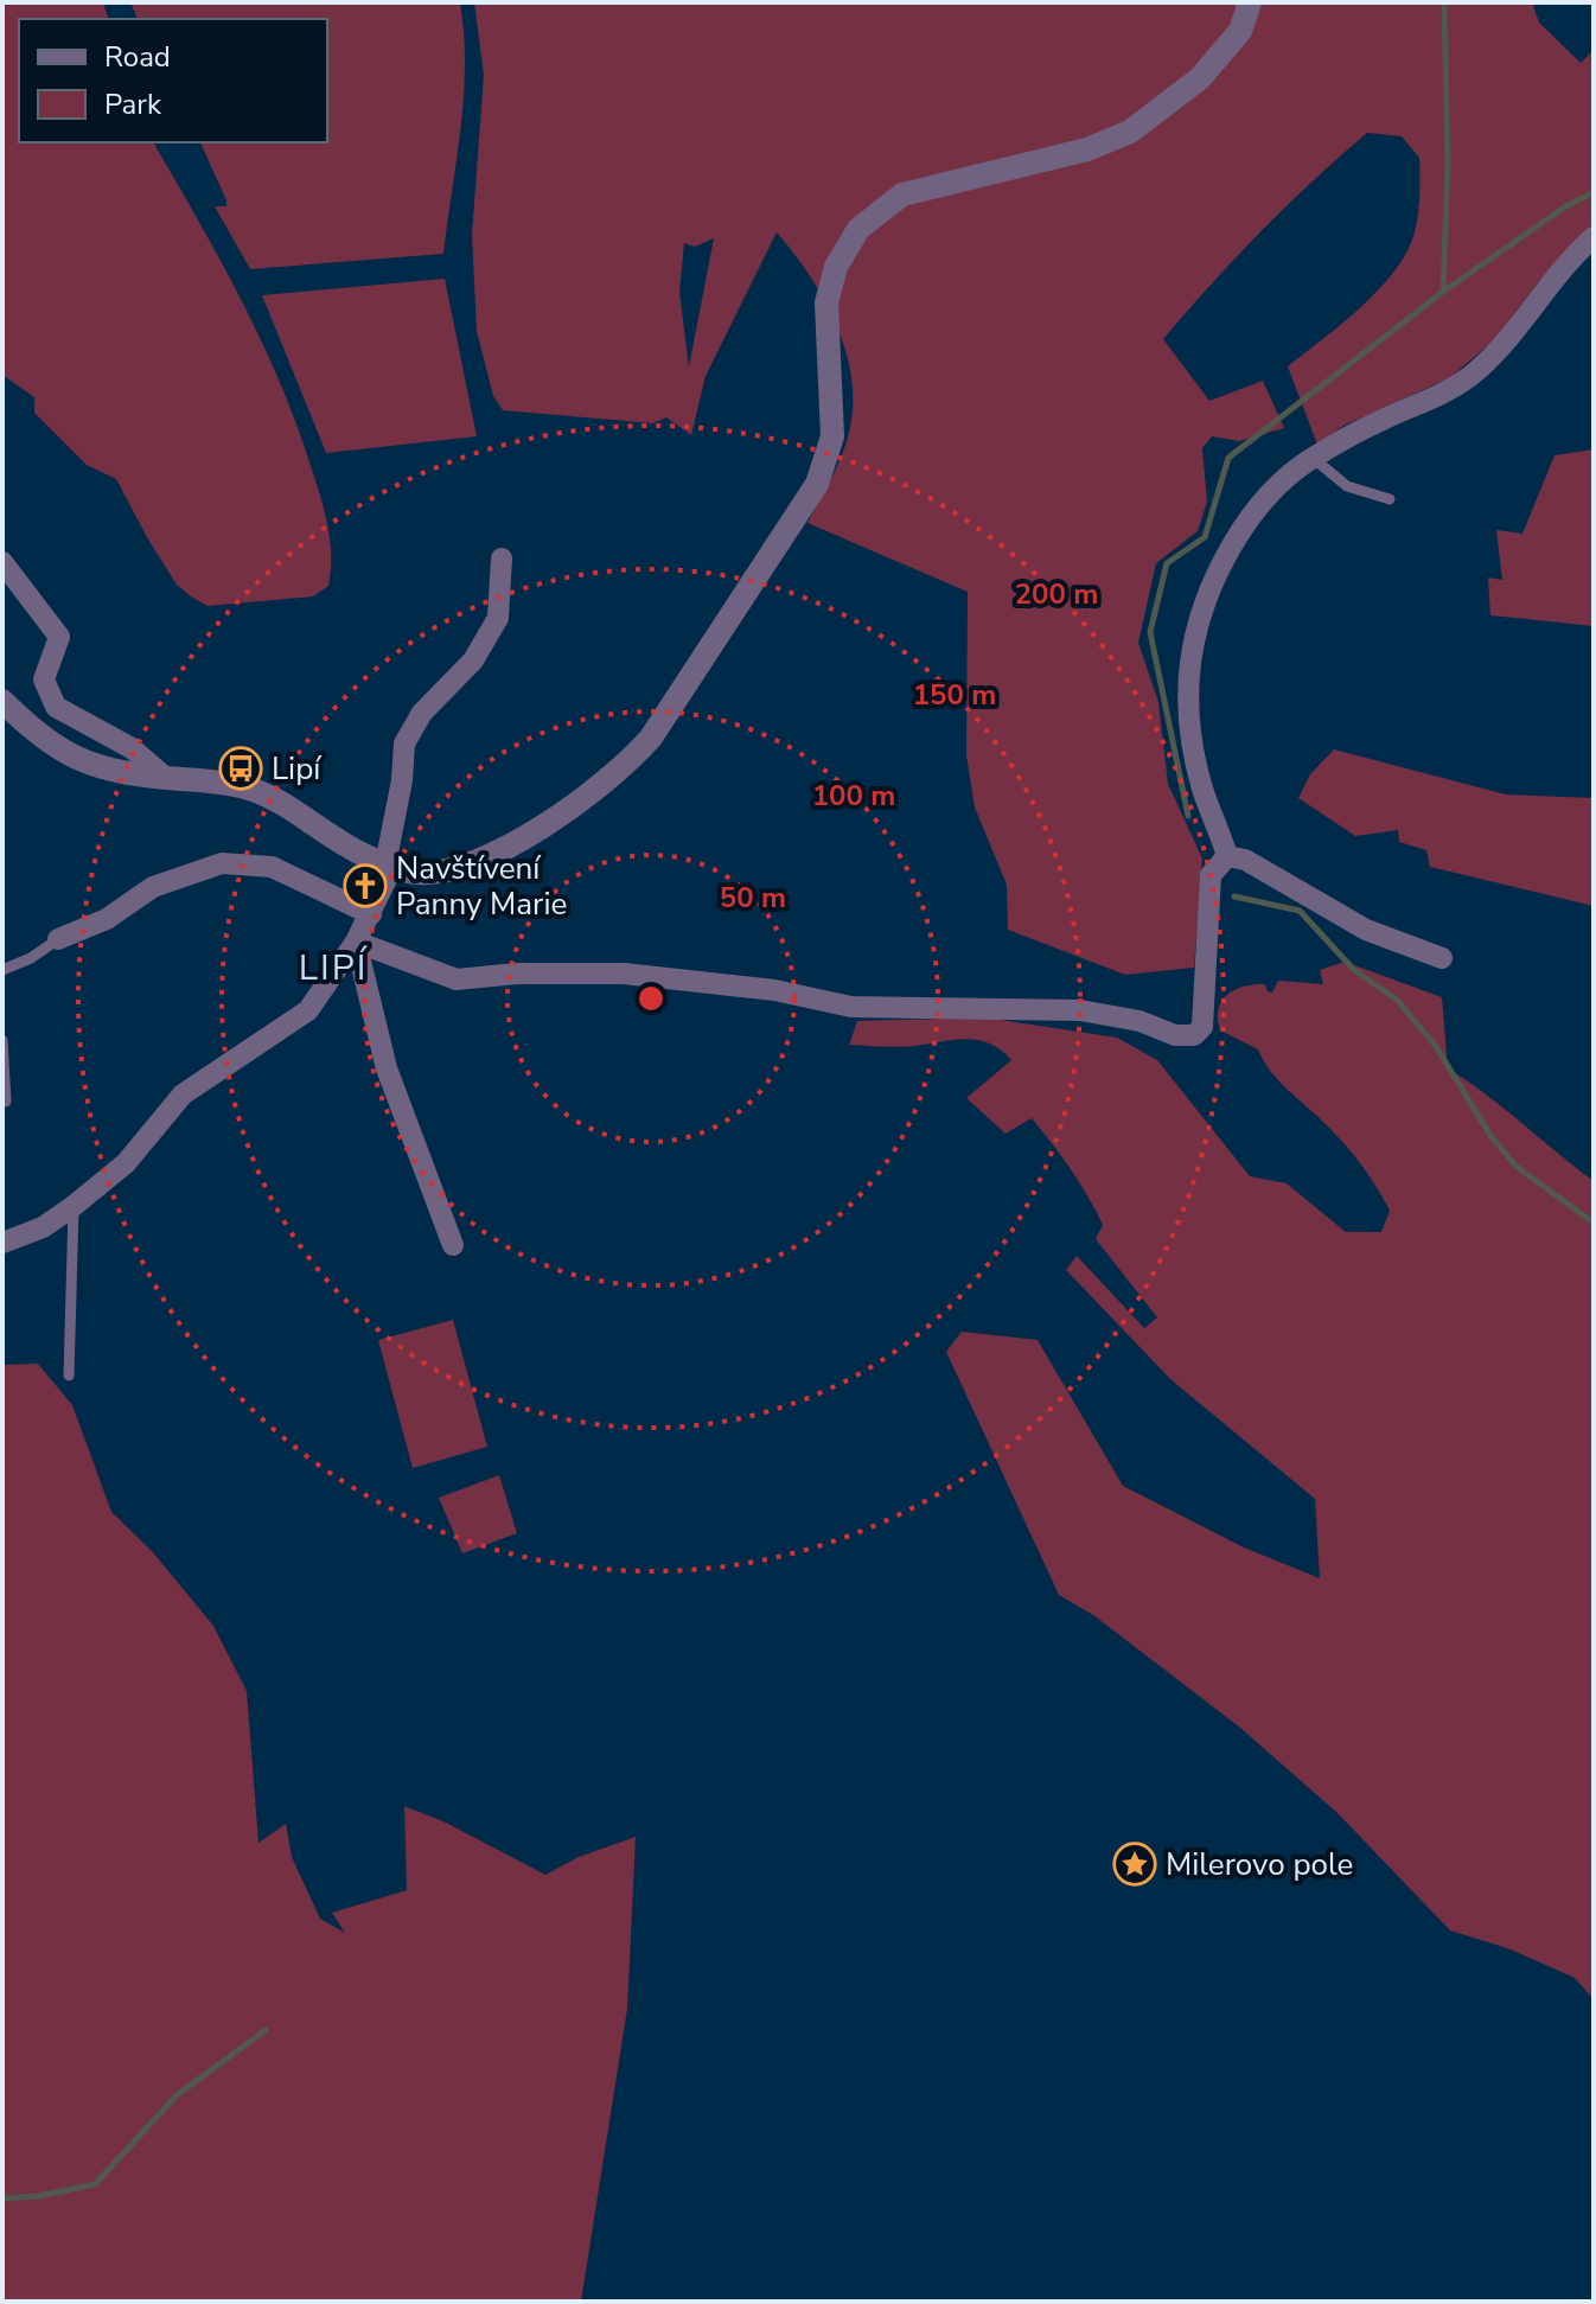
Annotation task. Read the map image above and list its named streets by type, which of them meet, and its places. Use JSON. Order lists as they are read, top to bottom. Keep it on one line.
{"districts":["LIPÍ"],"places":{"bus stop":["Lipí"],"church":["Navštívení Panny Marie"],"place":["Milerovo pole"]},"legend":["Road","Park"],"rings":["200 m","150 m","100 m","50 m"]}
